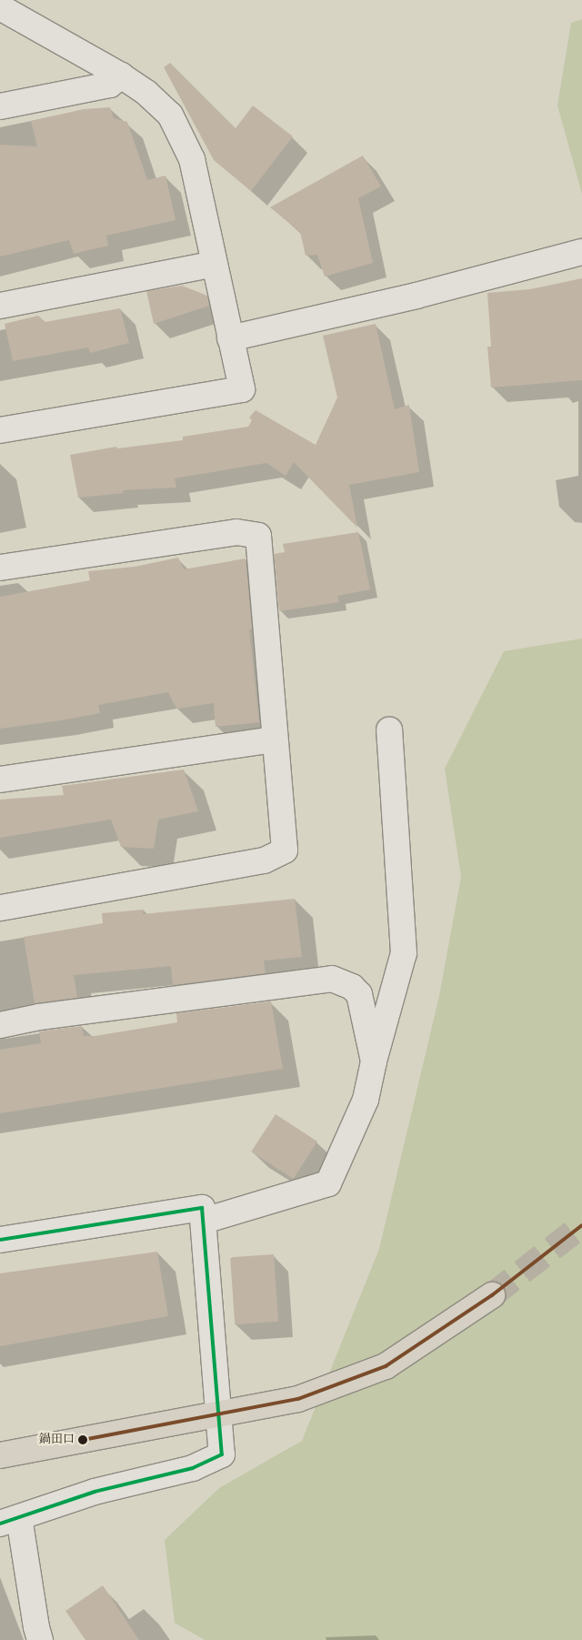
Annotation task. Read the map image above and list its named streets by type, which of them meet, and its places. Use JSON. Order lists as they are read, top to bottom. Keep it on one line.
{"places":["鍋田口"]}
